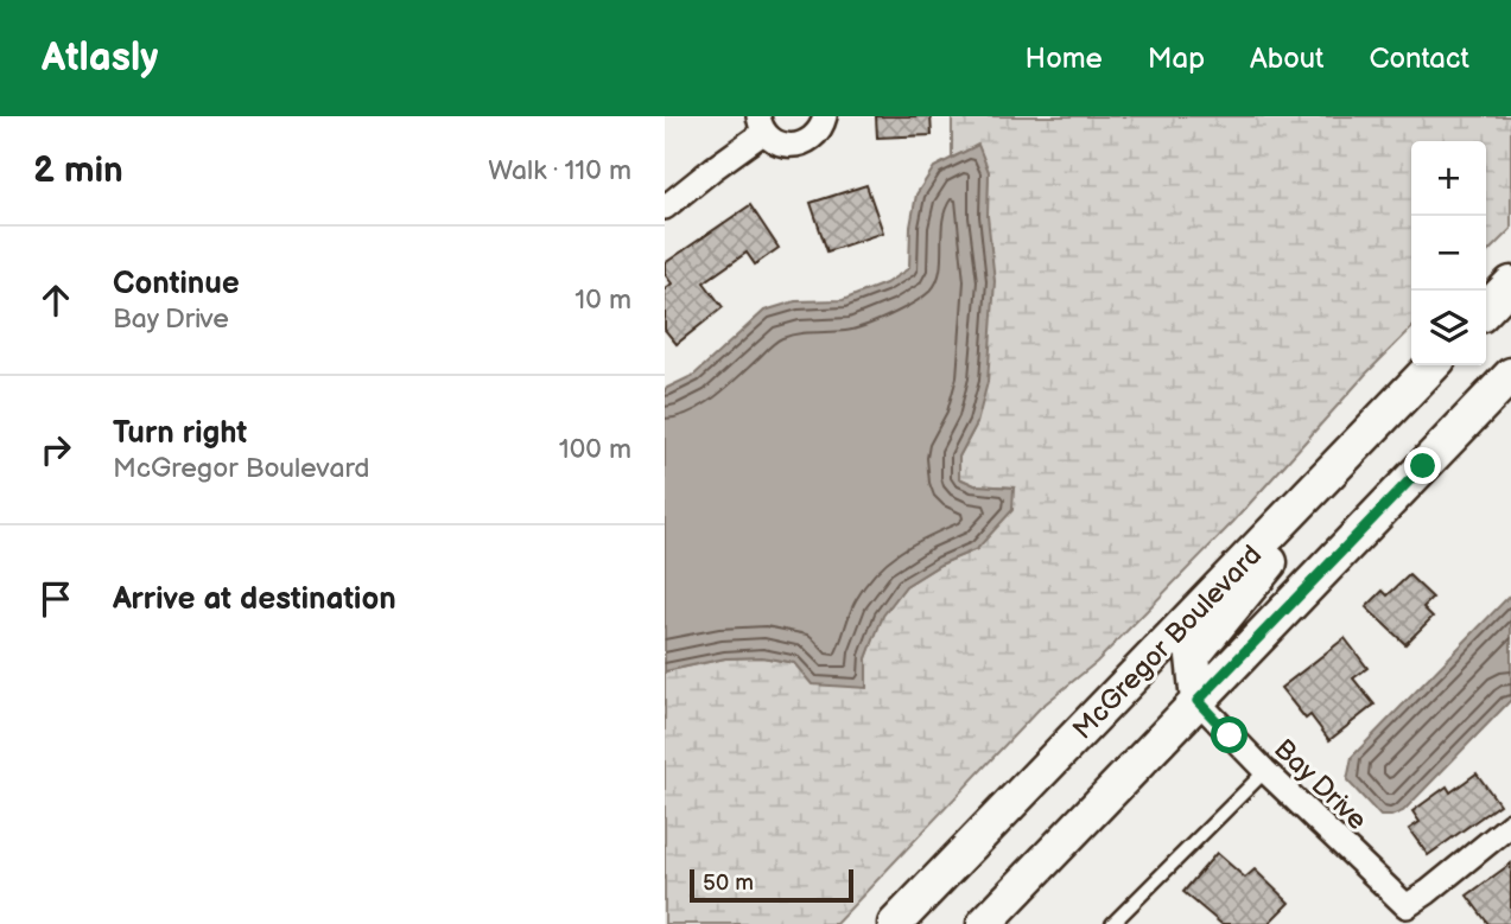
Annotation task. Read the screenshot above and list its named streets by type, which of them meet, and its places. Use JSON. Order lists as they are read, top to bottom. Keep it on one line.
{"streets":{"main road":["McGregor Boulevard"],"street":["Bay Drive"]},"scale_bar":"50 m","page":{"header":"Atlasly","nav":["Home","Map","About","Contact"],"heading":["2 min","Walk · 110 m"],"map_buttons":["+","−"],"list":[["Continue","Bay Drive","10 m"],["Turn right","McGregor Boulevard","100 m"],"Arrive at destination"],"scale":"50 m"}}
